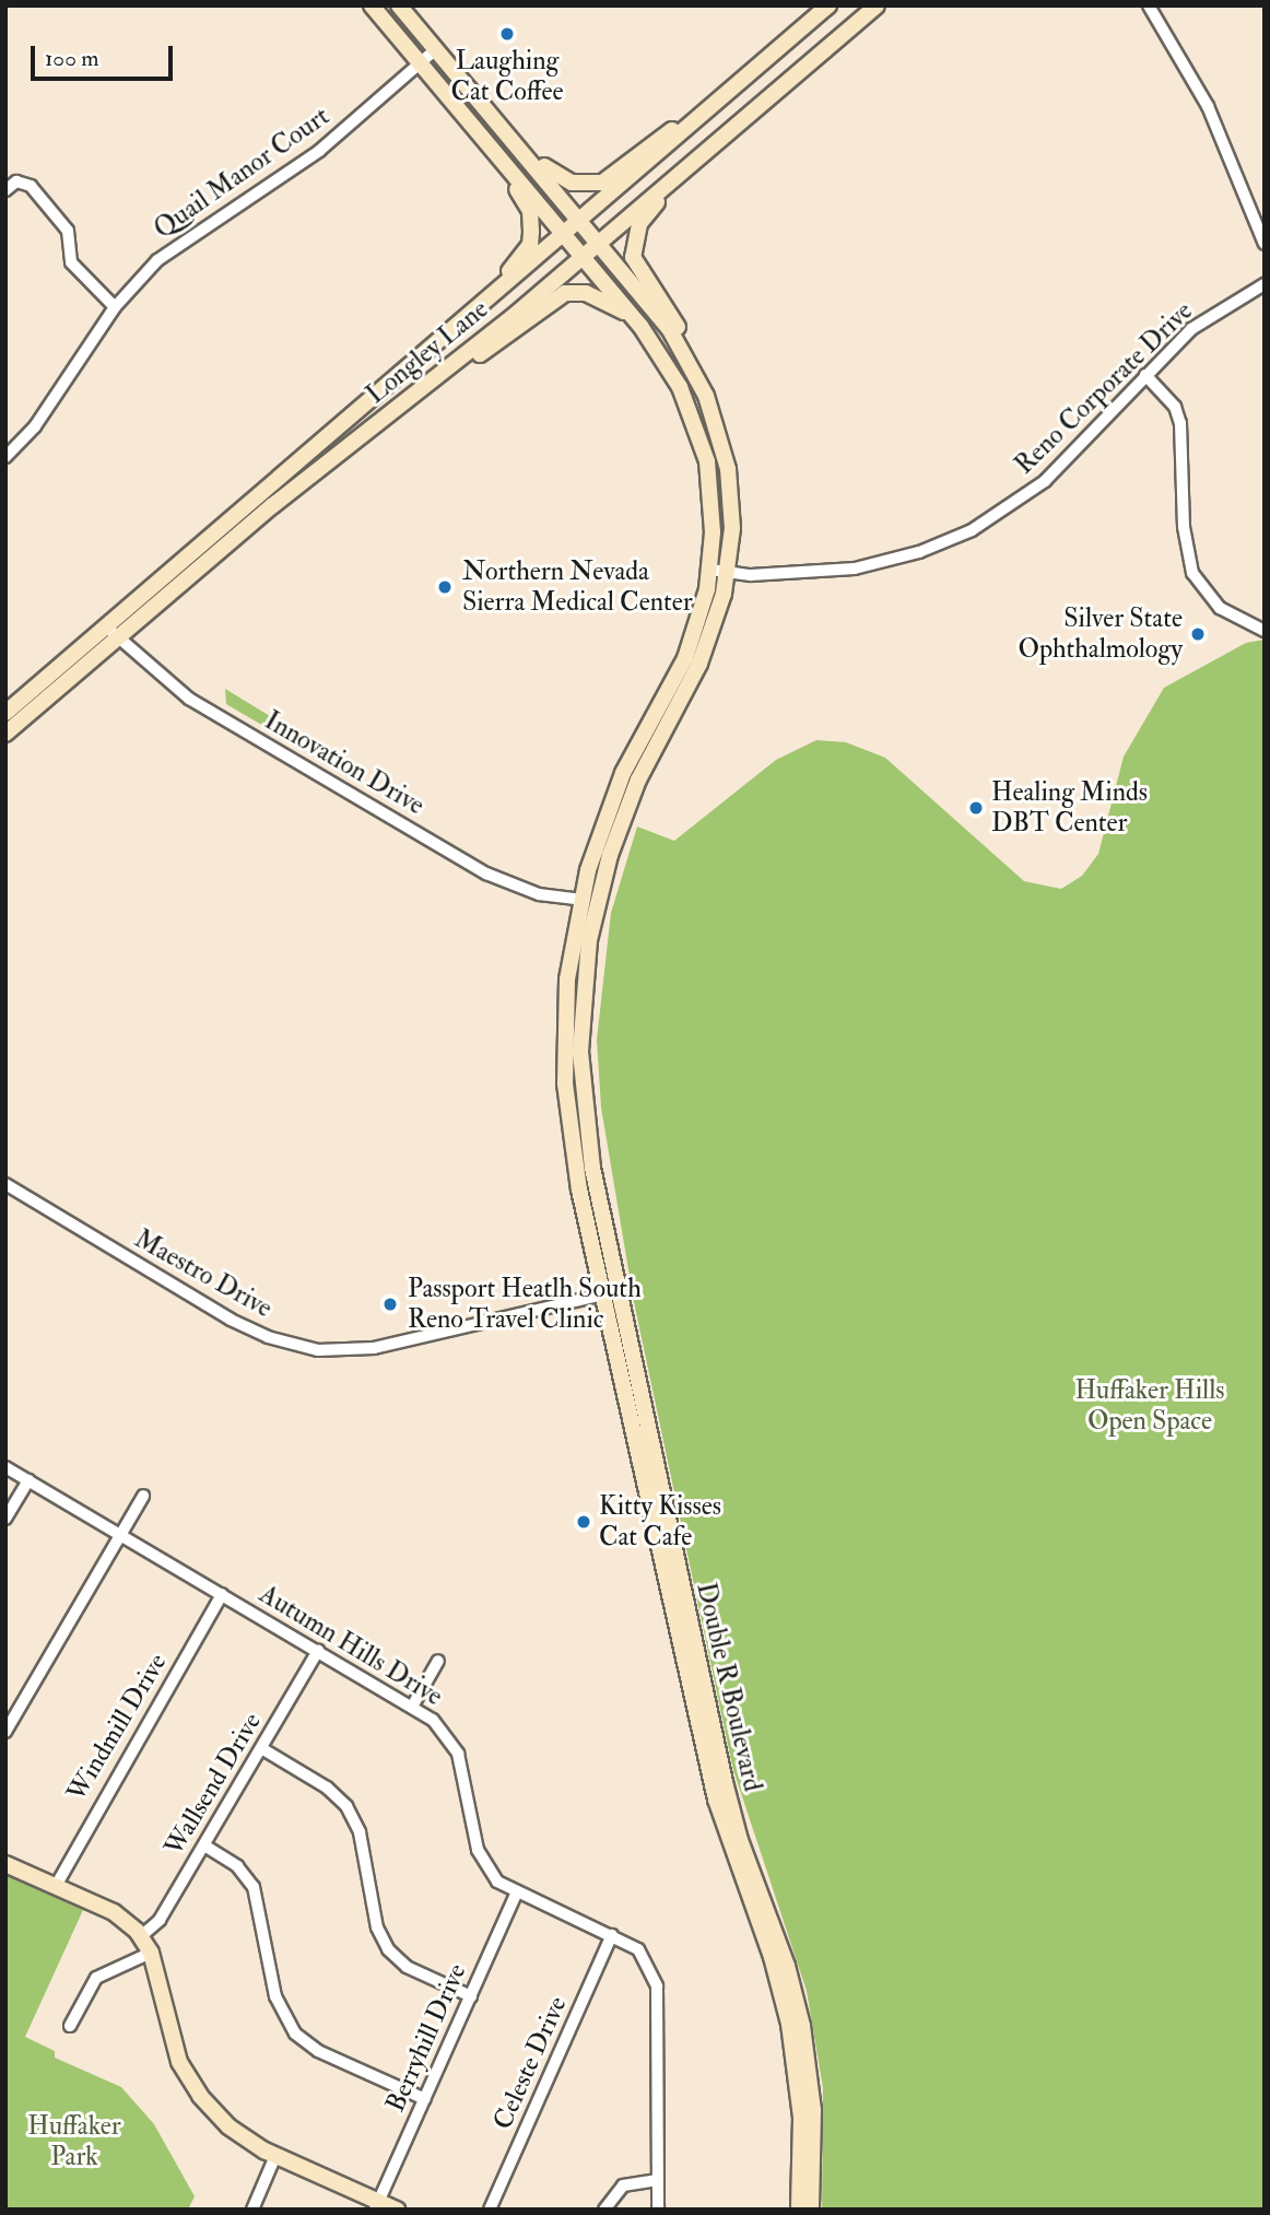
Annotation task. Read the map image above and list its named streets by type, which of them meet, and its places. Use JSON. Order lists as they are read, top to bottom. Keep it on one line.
{"streets":{"main road":["Longley Lane","Double R Boulevard"],"street":["Quail Manor Court","Reno Corporate Drive","Innovation Drive","Maestro Drive","Autumn Hills Drive","Windmill Drive","Wallsend Drive","Berryhill Drive","Celeste Drive"]},"crossings":[["Longley Lane","Innovation Drive"],["Longley Lane","Double R Boulevard"],["Reno Corporate Drive","Double R Boulevard"],["Innovation Drive","Double R Boulevard"],["Maestro Drive","Double R Boulevard"],["Autumn Hills Drive","Windmill Drive"],["Autumn Hills Drive","Wallsend Drive"],["Autumn Hills Drive","Berryhill Drive"],["Autumn Hills Drive","Celeste Drive"]],"parks":["Huffaker Hills Open Space","Huffaker Park"],"places":["Laughing Cat Coffee","Northern Nevada Sierra Medical Center","Silver State Ophthalmology","Healing Minds DBT Center","Passport Heatlh South Reno Travel Clinic","Kitty Kisses Cat Cafe"],"scale_bar":"100 m"}
